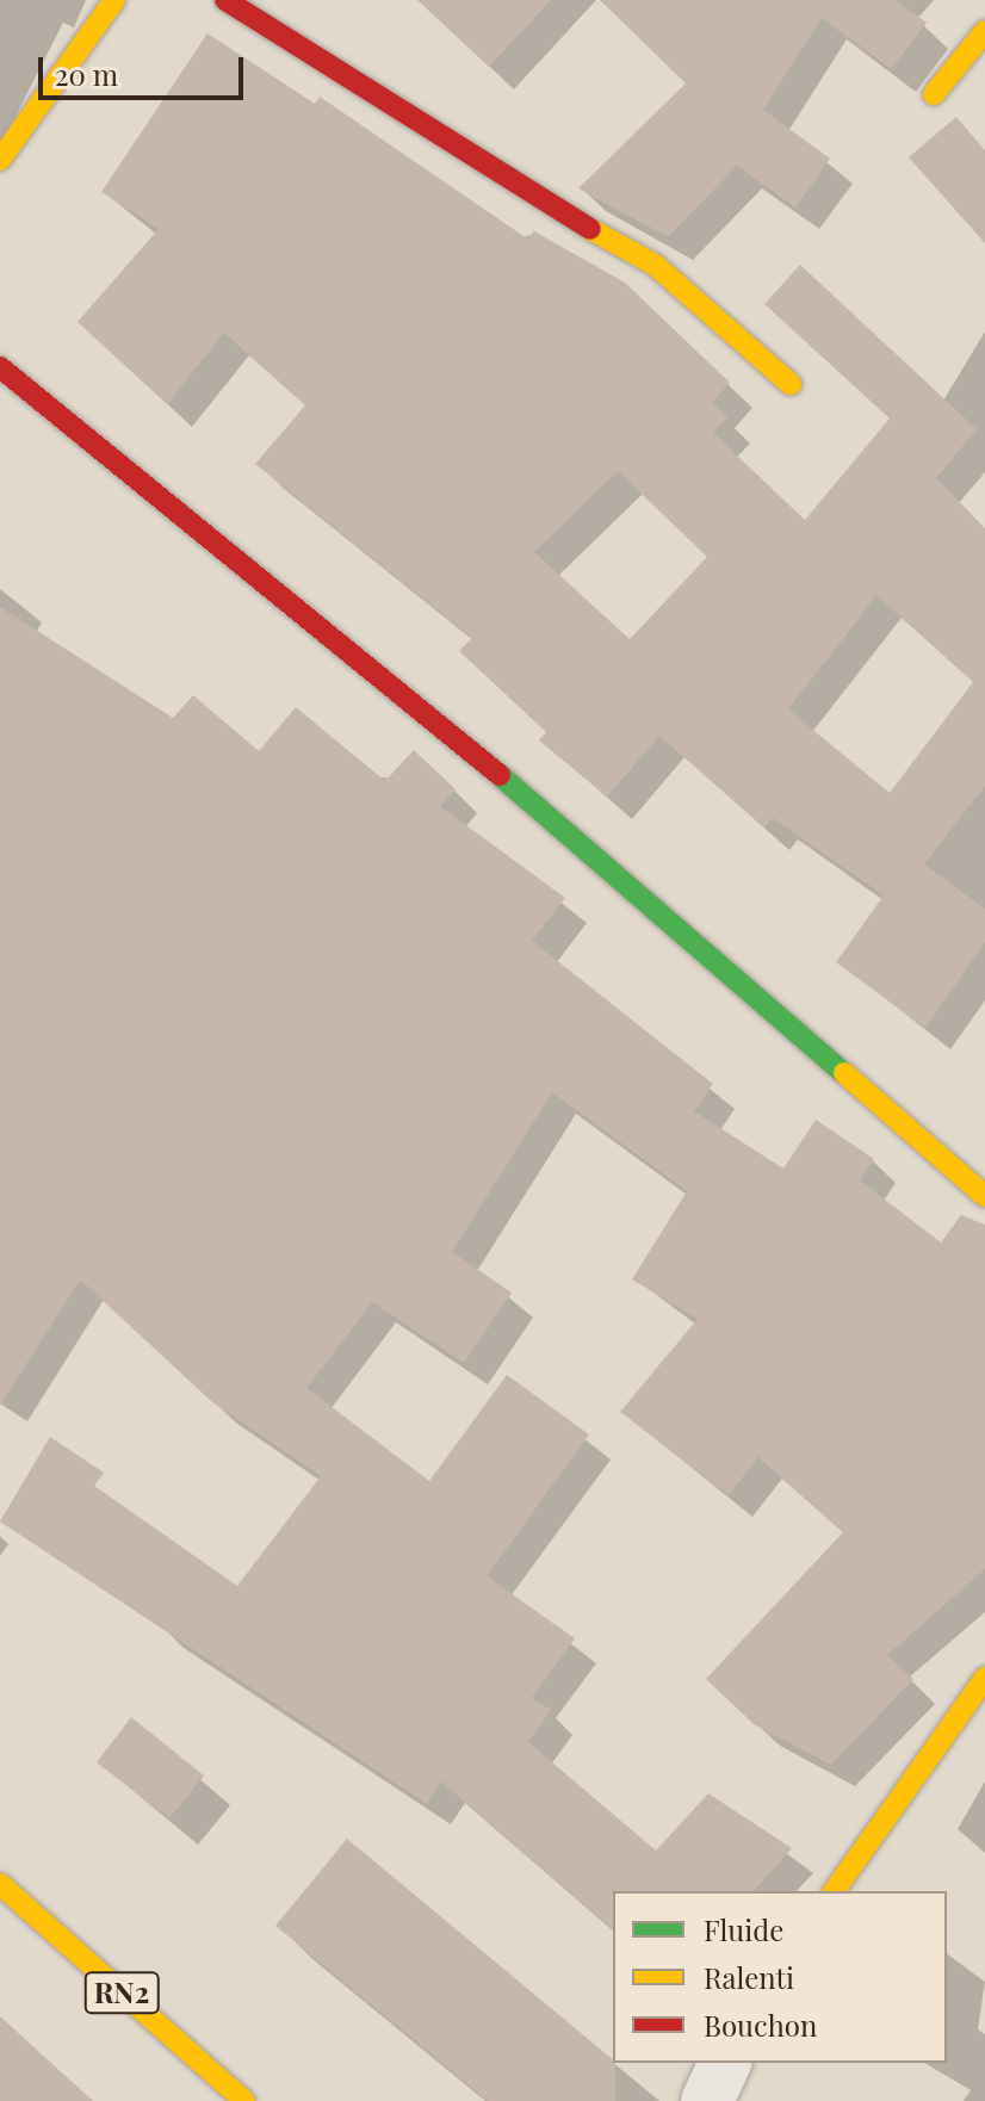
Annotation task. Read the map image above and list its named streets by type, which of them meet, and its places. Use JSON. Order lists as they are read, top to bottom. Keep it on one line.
{"streets":{"main road":["RN2"]},"legend":["Fluide","Ralenti","Bouchon"],"scale_bar":"20 m"}
